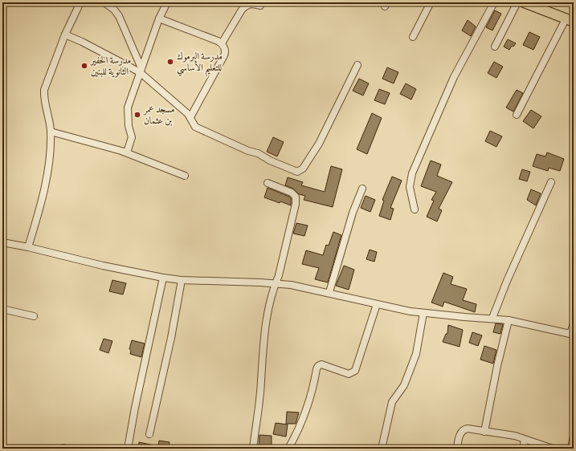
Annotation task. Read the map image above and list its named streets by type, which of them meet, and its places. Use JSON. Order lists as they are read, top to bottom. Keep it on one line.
{"places":["مدرسة اليرموك للتعليم الأساسي","مدرسة الحفير الثانوية للبنين","مسجد عمر بن عثمان"]}
